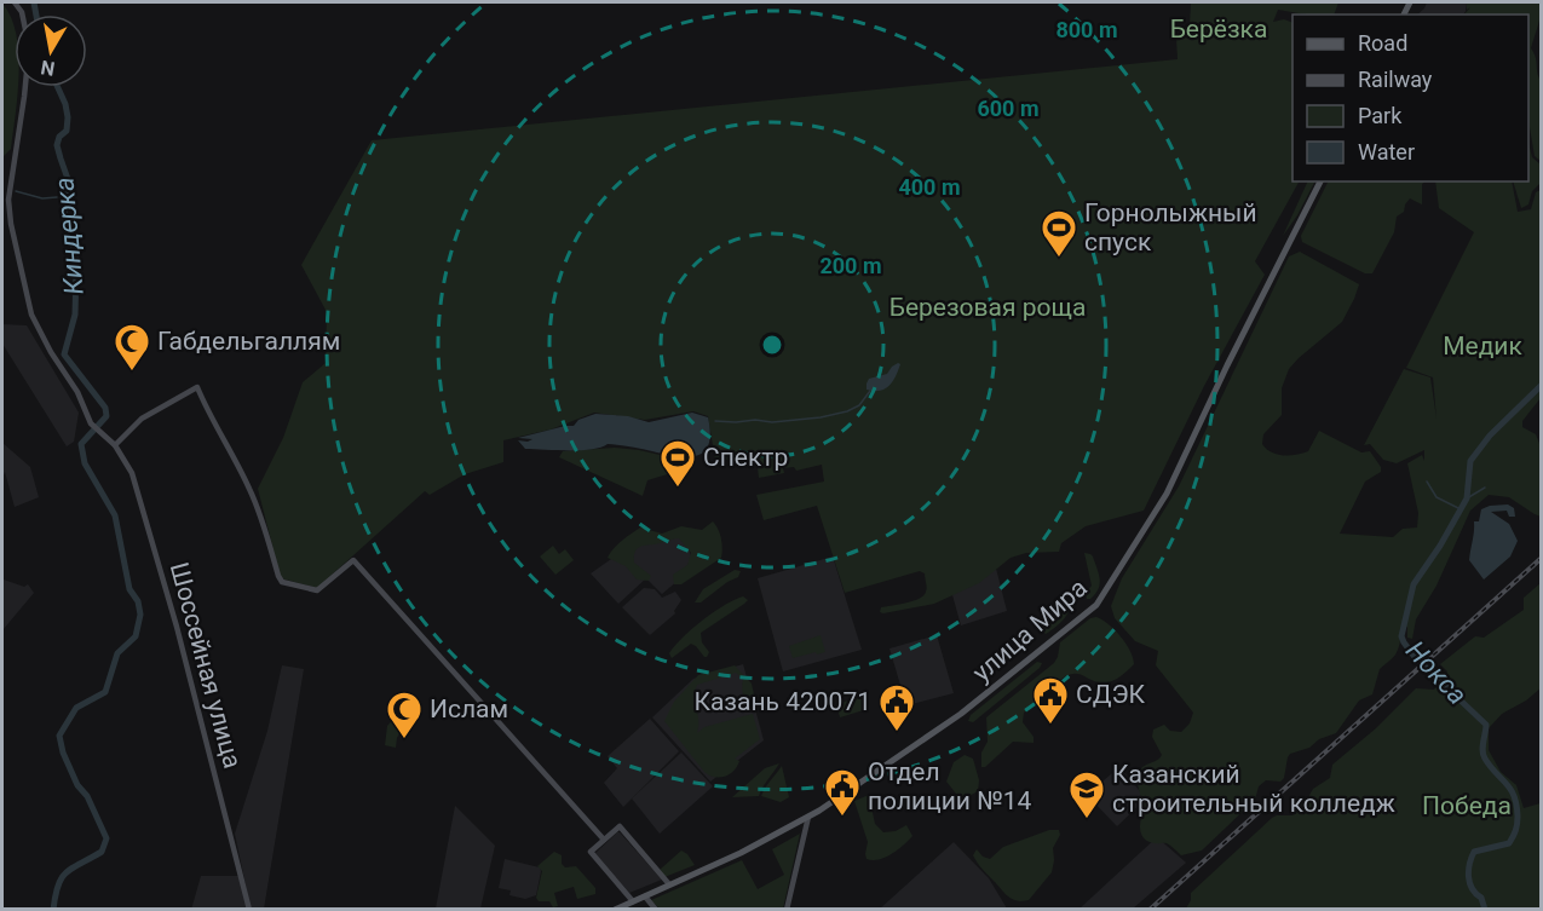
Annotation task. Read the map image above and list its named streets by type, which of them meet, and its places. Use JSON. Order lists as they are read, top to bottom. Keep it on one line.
{"streets":{"main road":["улица Мира"],"street":["Шоссейная улица"]},"water":["Киндерка","Нокса"],"parks":["Берёзка","Березовая роща","Медик","Победа"],"places":{"sports":["Горнолыжный спуск","Спектр"],"mosque":["Габдельгаллям","Ислам"],"public building":["СДЭК","Казань 420071","Отдел полиции №14"],"school or university":["Казанский строительный колледж"]},"legend":["Road","Railway","Park","Water"],"north":"bottom","rings":["800 m","600 m","400 m","200 m"]}
